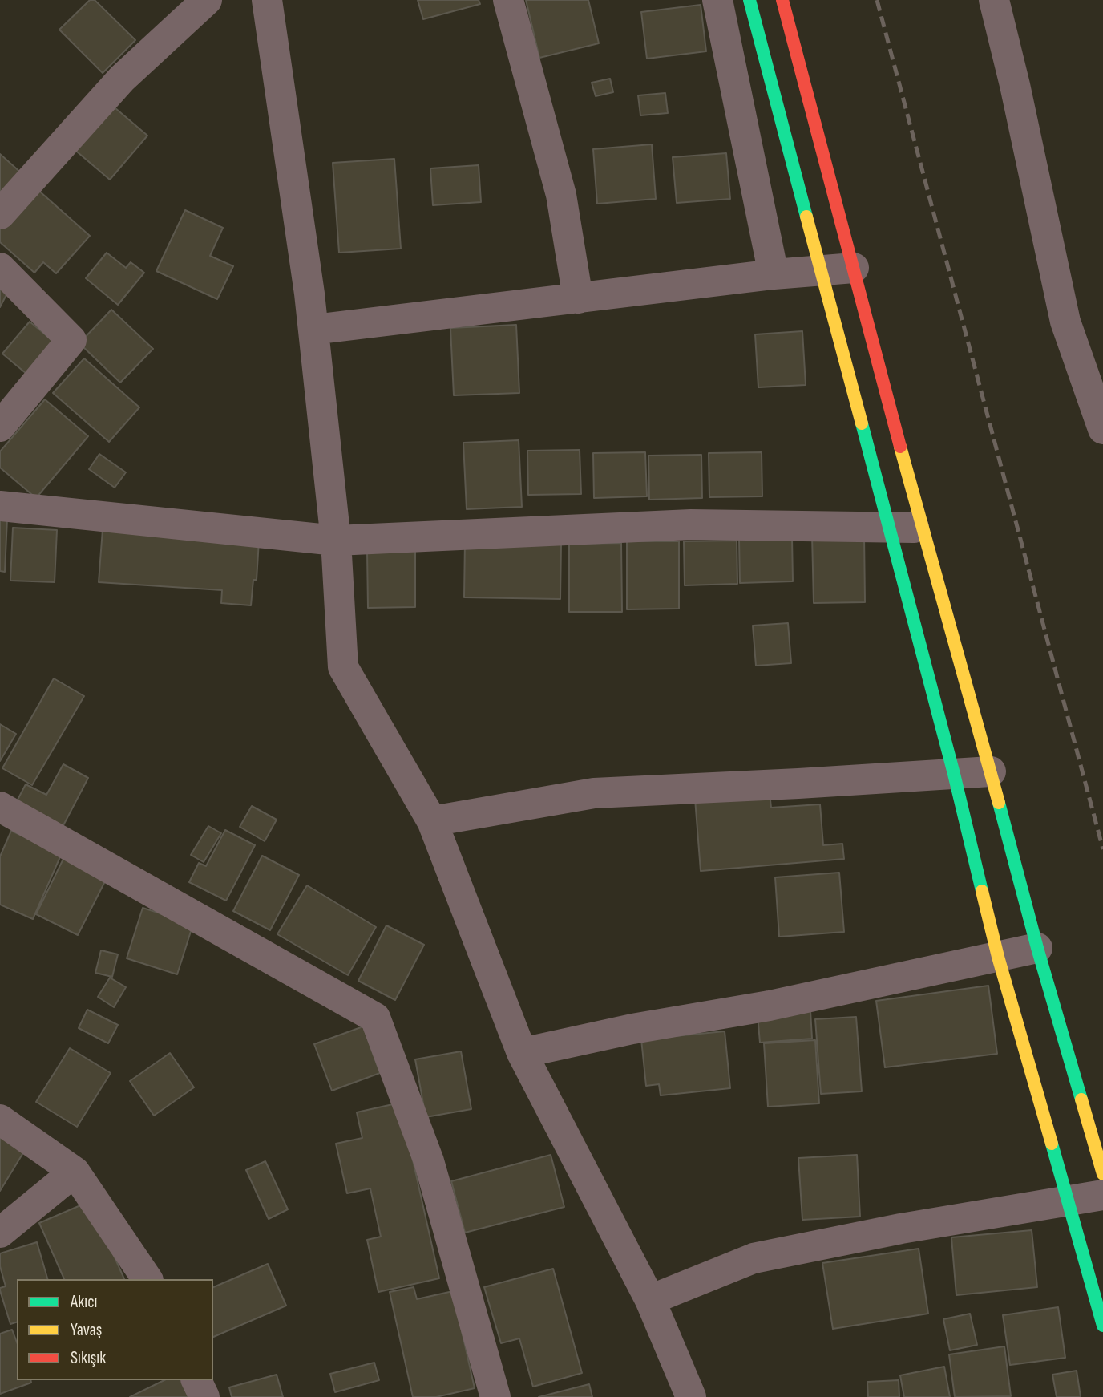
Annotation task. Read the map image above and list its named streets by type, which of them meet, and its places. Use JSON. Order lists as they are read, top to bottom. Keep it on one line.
{"legend":["Akıcı","Yavaş","Sıkışık"]}
